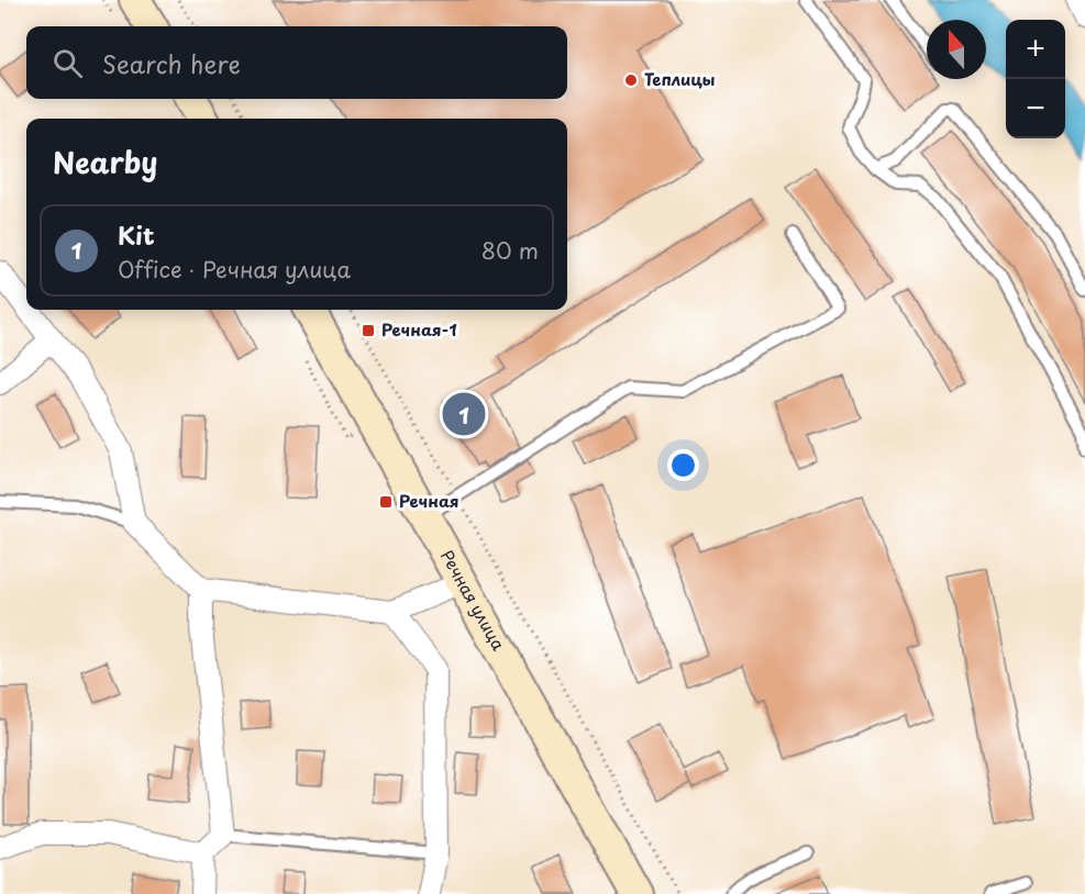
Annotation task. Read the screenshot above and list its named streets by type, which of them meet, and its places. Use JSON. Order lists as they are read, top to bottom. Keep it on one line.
{"streets":{"main road":["Речная улица"]},"places":{"other":["Теплицы"],"transit":["Речная-1","Речная"]},"north":"top","page":{"map_buttons":["+","−"],"search":"Search here","heading":"Nearby","list":[{"mark":"1","name":"Kit","note":"Office · Речная улица","value":"80 m"}],"pins":"1"}}
